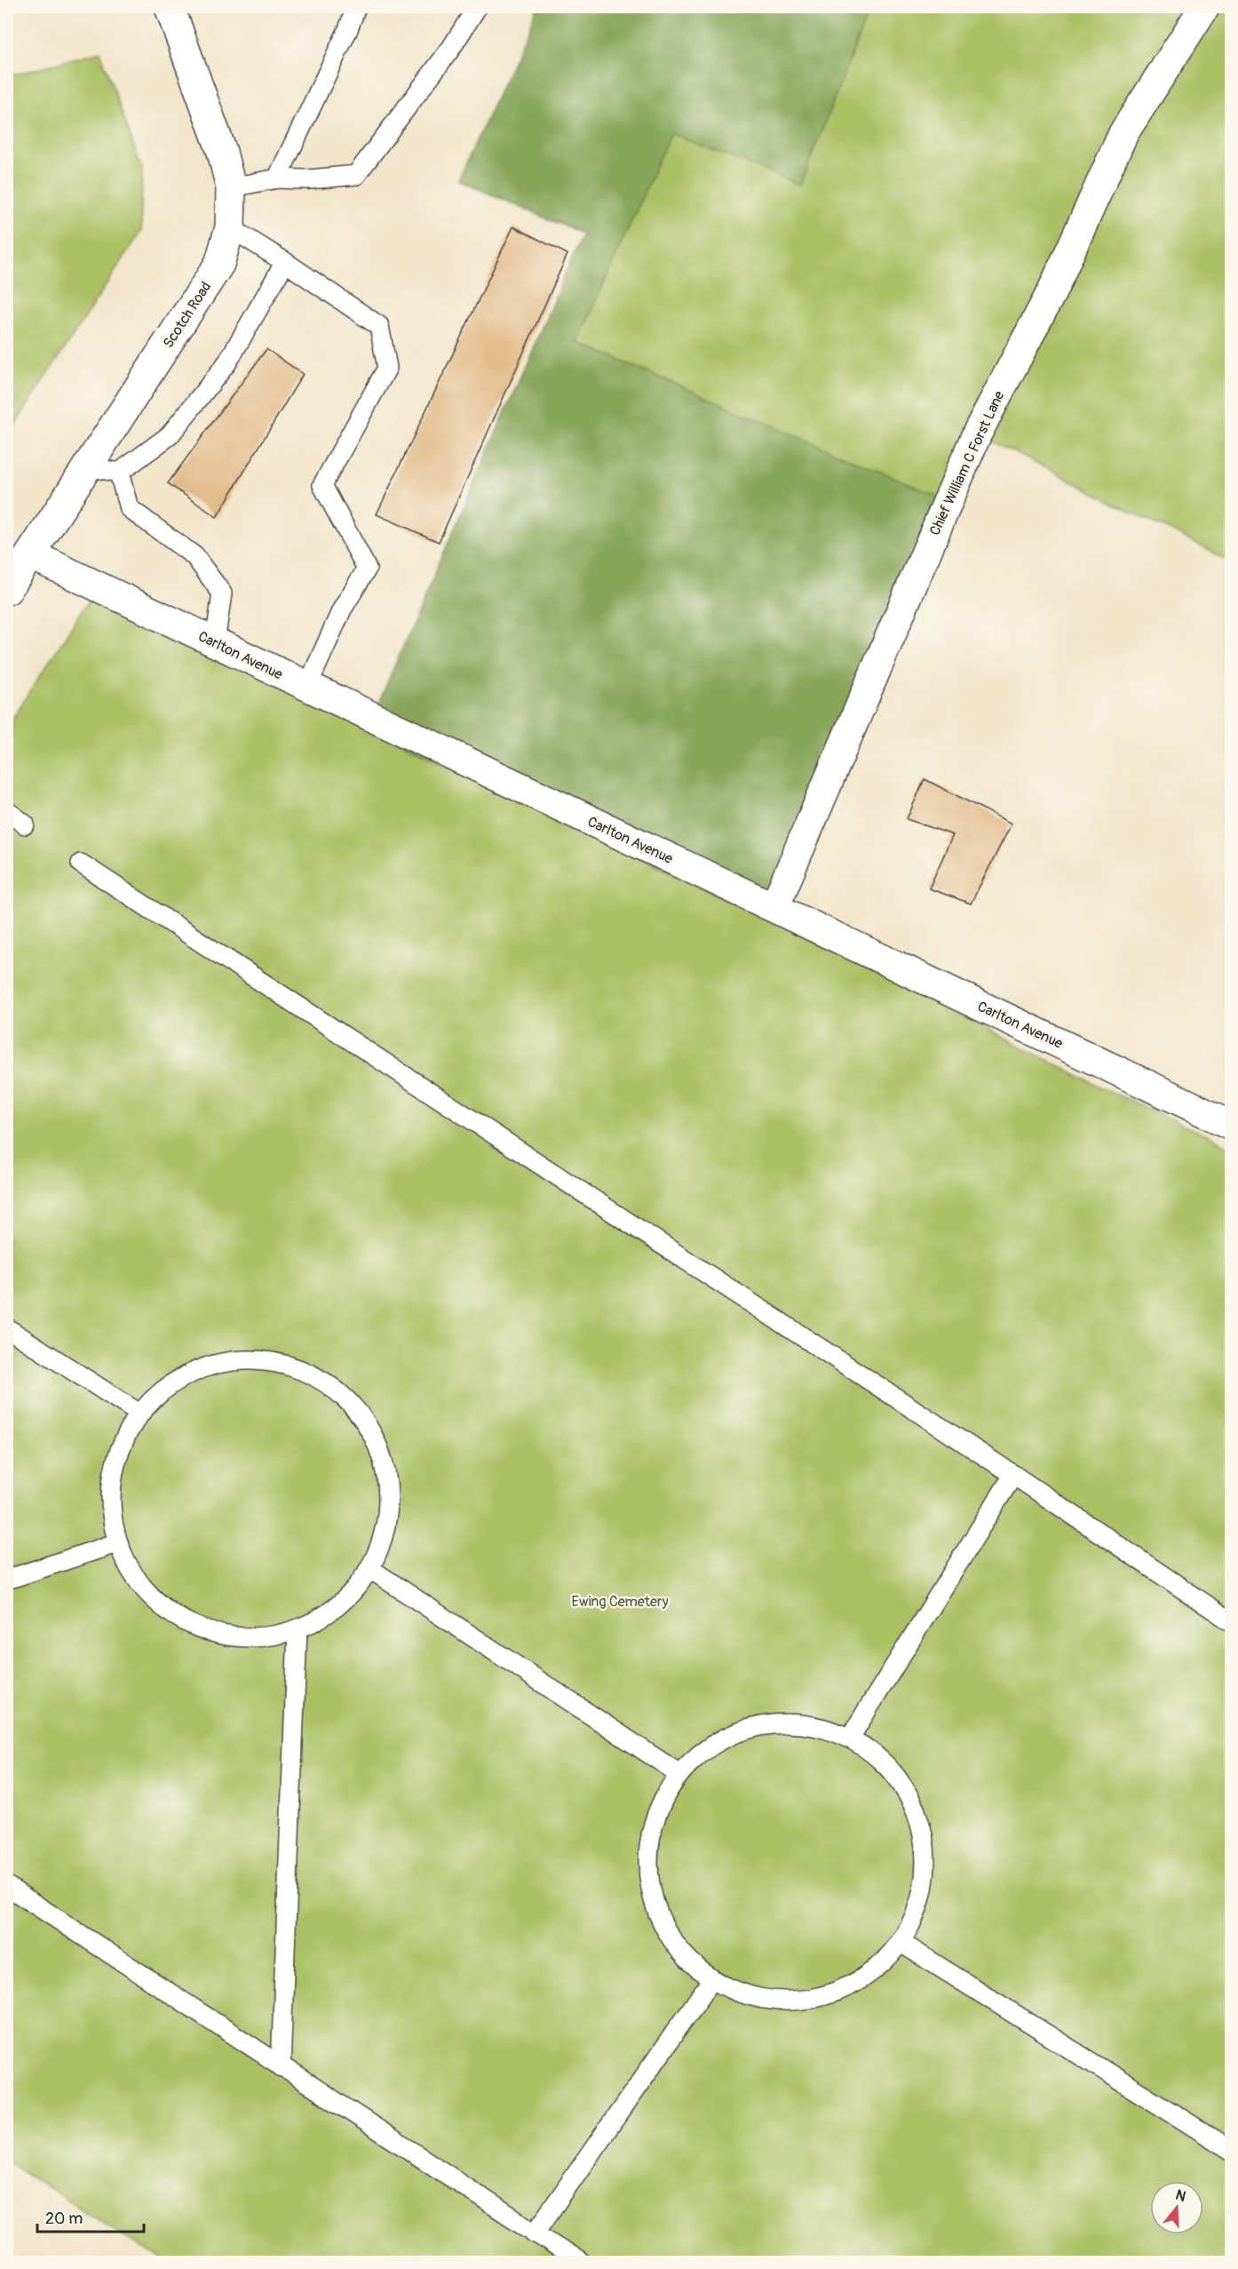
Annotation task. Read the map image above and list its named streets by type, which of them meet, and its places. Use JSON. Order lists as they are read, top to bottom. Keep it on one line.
{"streets":{"street":["Scotch Road","Chief William C Forst Lane","Carlton Avenue"]},"crossings":[["Scotch Road","Carlton Avenue"],["Chief William C Forst Lane","Carlton Avenue"]],"parks":["Ewing Cemetery"],"scale_bar":"20 m","north":"top"}
